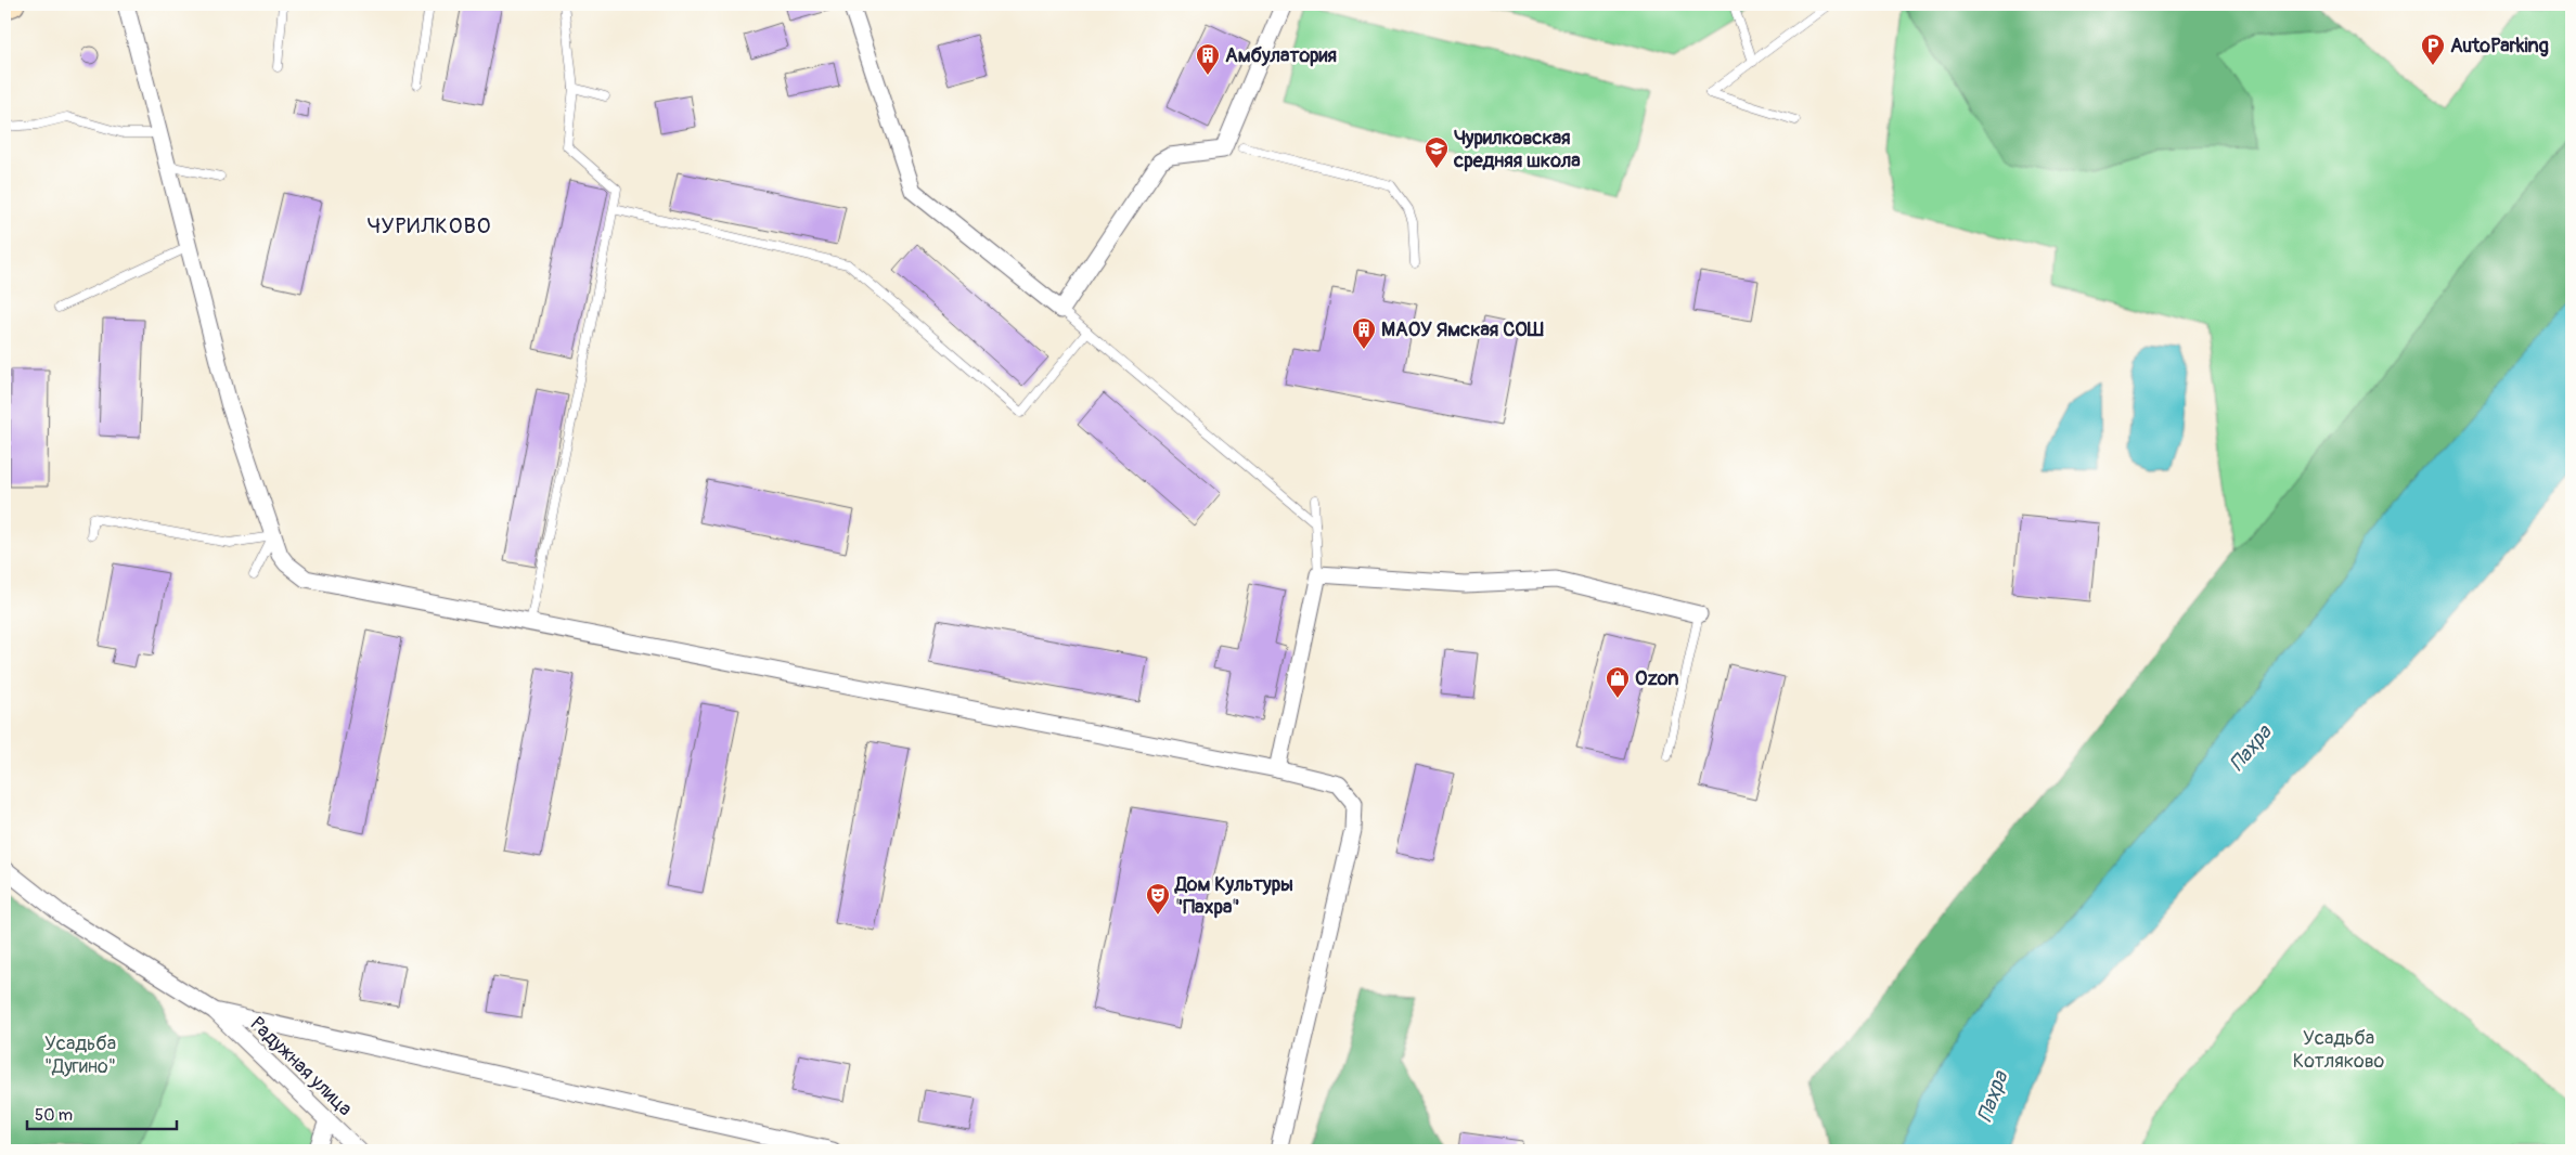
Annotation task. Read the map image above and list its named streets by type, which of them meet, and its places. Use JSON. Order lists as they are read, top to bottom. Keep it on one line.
{"streets":{"street":["Радужная улица"]},"districts":["ЧУРИЛКОВО"],"water":["Пахра"],"parks":["Усадьба Котляково","Усадьба \"Дугино\""],"places":{"parking":["AutoParking"],"building":["Амбулатория","МАОУ Ямская СОШ"],"school or university":["Чурилковская средняя школа"],"shop":["Ozon"],"theatre":["Дом Культуры \"Пахра\""]},"scale_bar":"50 m"}
